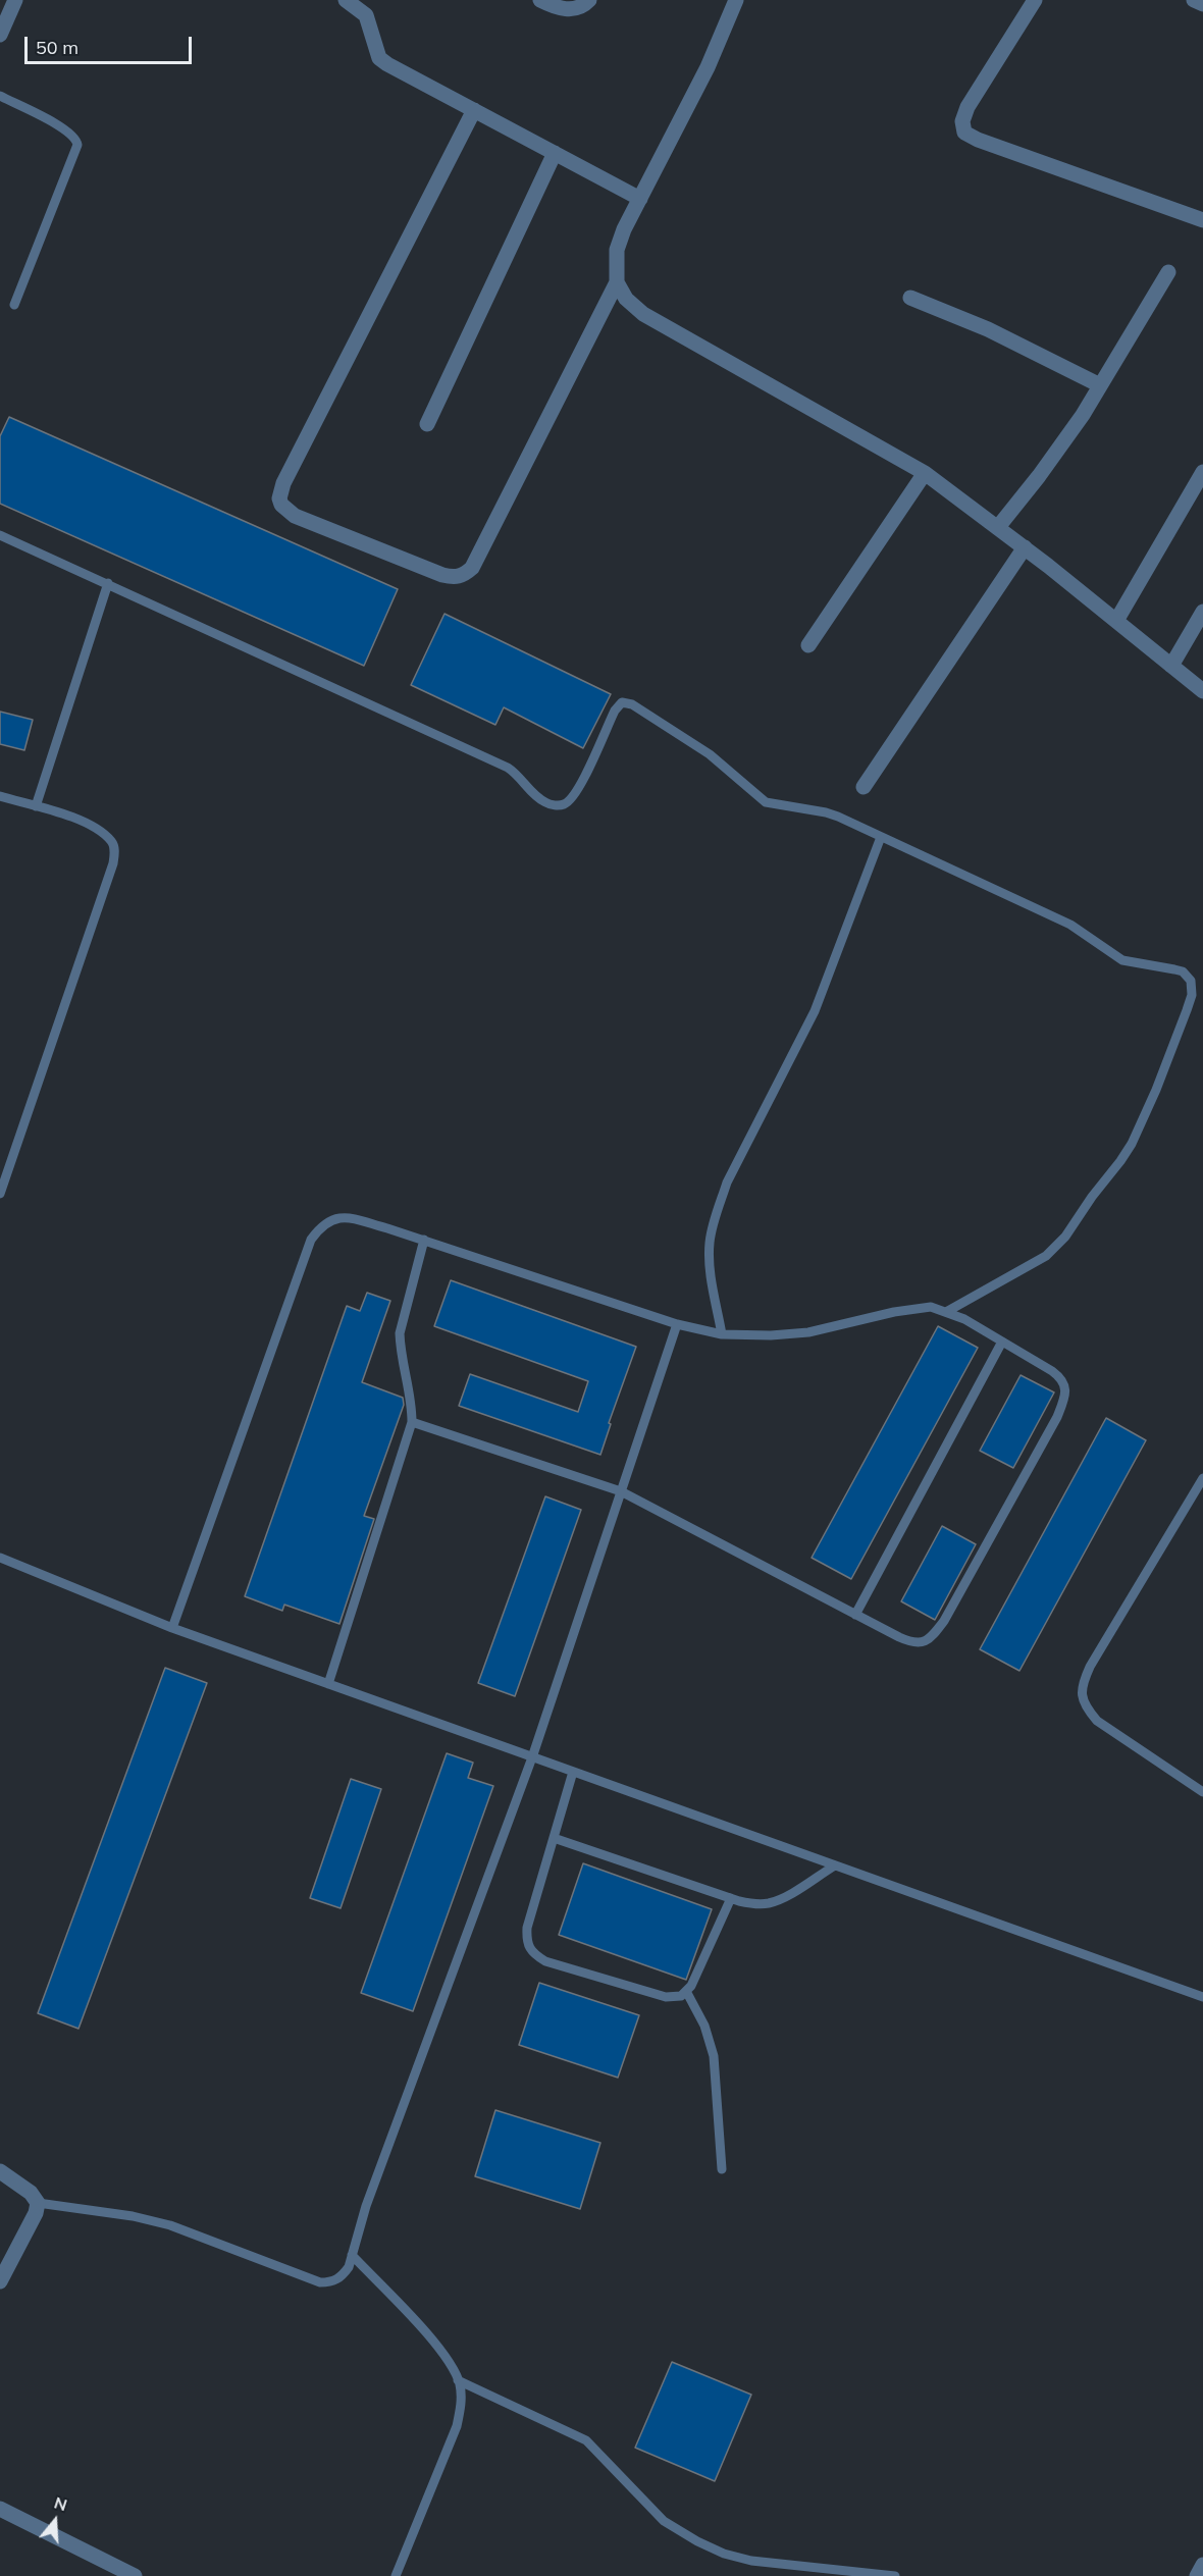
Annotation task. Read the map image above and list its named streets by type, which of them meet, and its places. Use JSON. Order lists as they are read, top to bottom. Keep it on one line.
{"scale_bar":"50 m","north":"top"}
